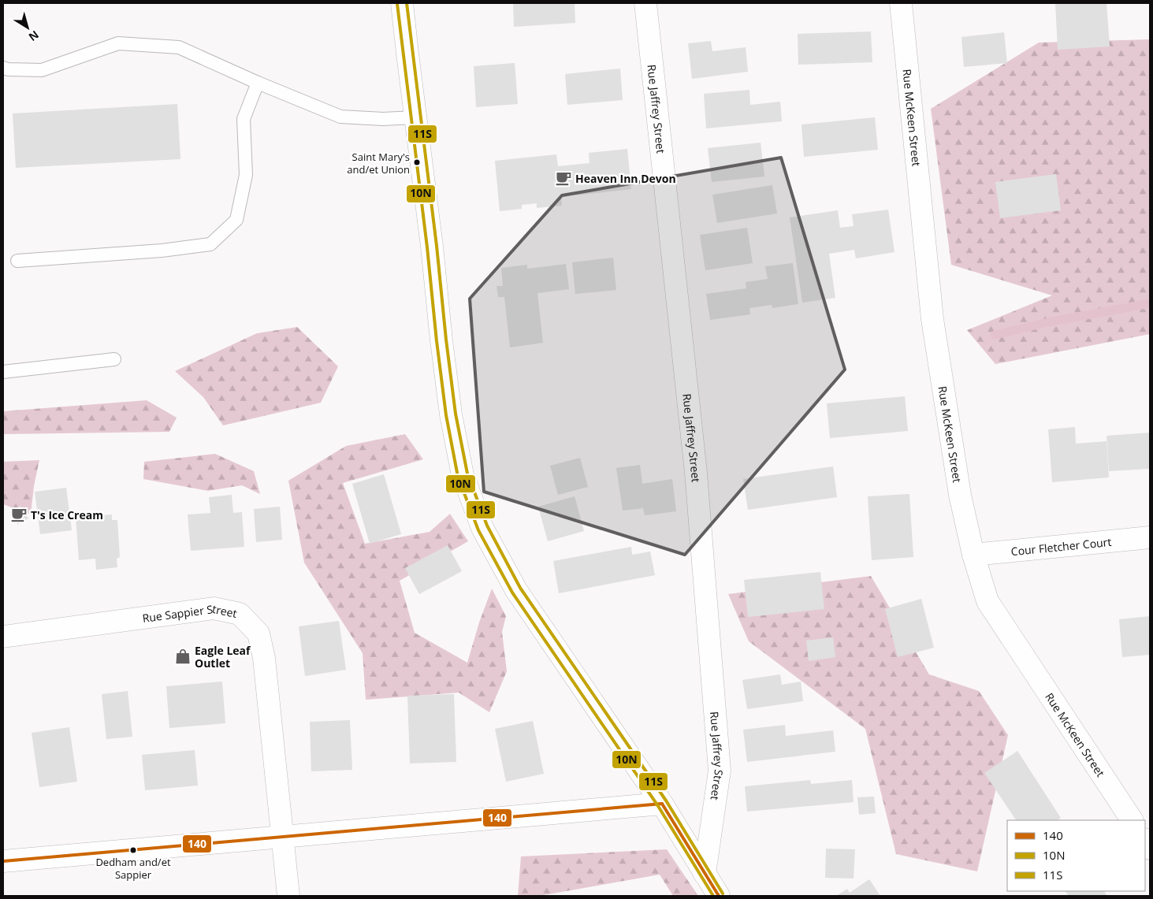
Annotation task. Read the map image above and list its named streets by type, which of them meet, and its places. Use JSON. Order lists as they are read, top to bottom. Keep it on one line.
{"streets":{"street":["Rue Jaffrey Street","Rue McKeen Street","Cour Fletcher Court","Rue Sappier Street"]},"crossings":[["Rue McKeen Street","Cour Fletcher Court"]],"places":{"other":["Saint Mary's and/et Union","Dedham and/et Sappier"],"cafe":["Heaven Inn Devon","T's Ice Cream"],"shop":["Eagle Leaf Outlet"]},"lines":["transit line 11S","transit line 10N","transit line 140"],"legend":["140","10N","11S"],"north":"bottom right"}
